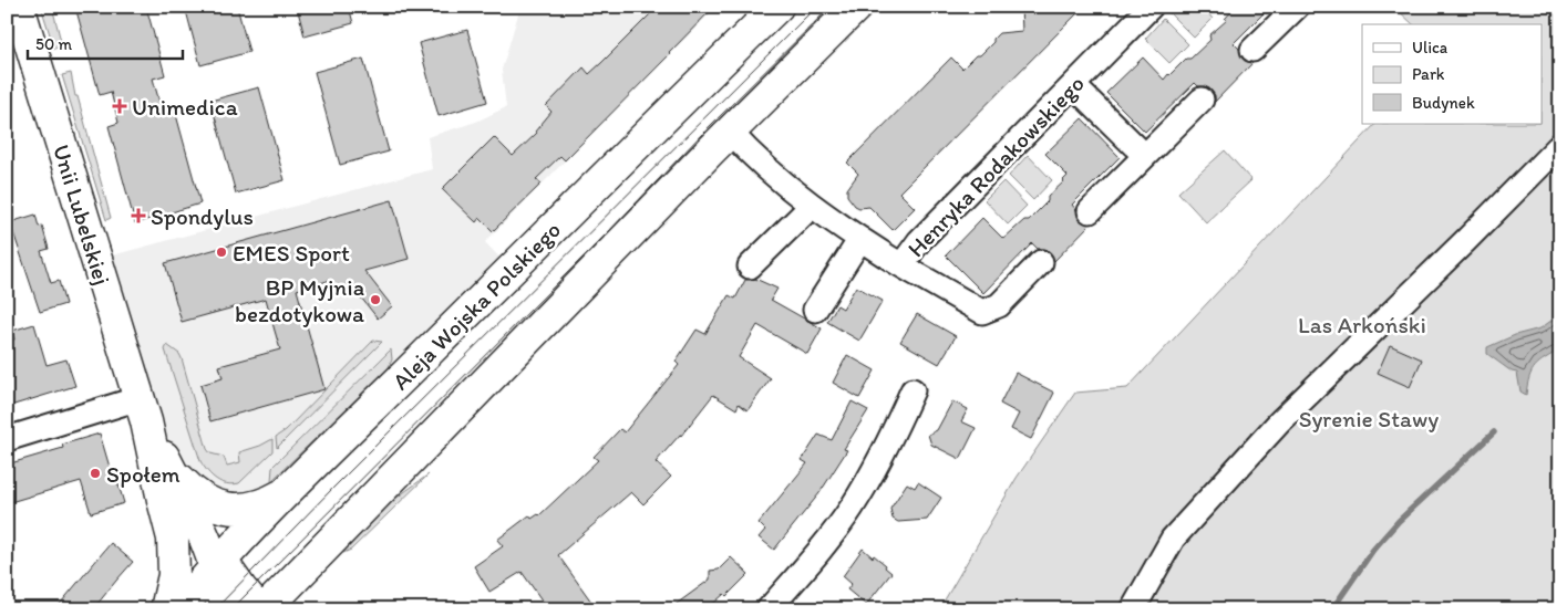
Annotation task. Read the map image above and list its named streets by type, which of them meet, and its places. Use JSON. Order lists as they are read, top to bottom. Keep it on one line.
{"streets":{"main road":["Unii Lubelskiej","Aleja Wojska Polskiego"],"street":["Henryka Rodakowskiego"]},"crossings":[["Unii Lubelskiej","Aleja Wojska Polskiego"]],"parks":["Las Arkoński","Syrenie Stawy"],"places":{"health":["Unimedica","Spondylus"],"other":["EMES Sport","BP Myjnia bezdotykowa","Społem"]},"legend":["Ulica","Park","Budynek"],"scale_bar":"50 m"}
